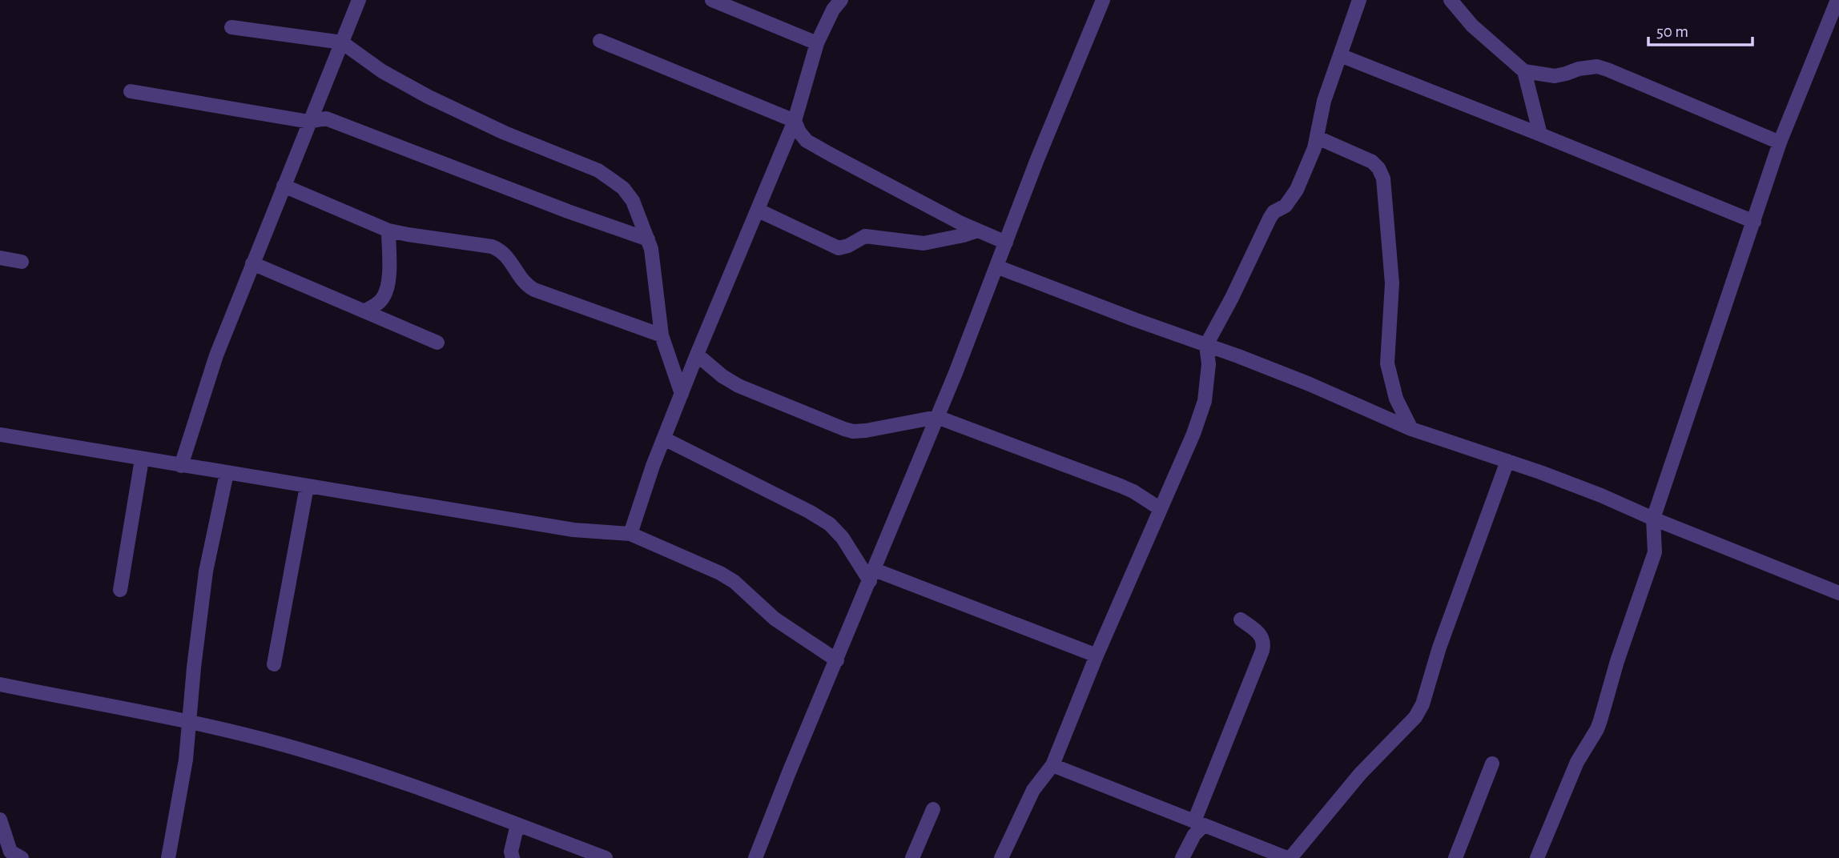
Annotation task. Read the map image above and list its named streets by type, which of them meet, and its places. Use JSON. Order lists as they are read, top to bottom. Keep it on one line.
{"scale_bar":"50 m"}
